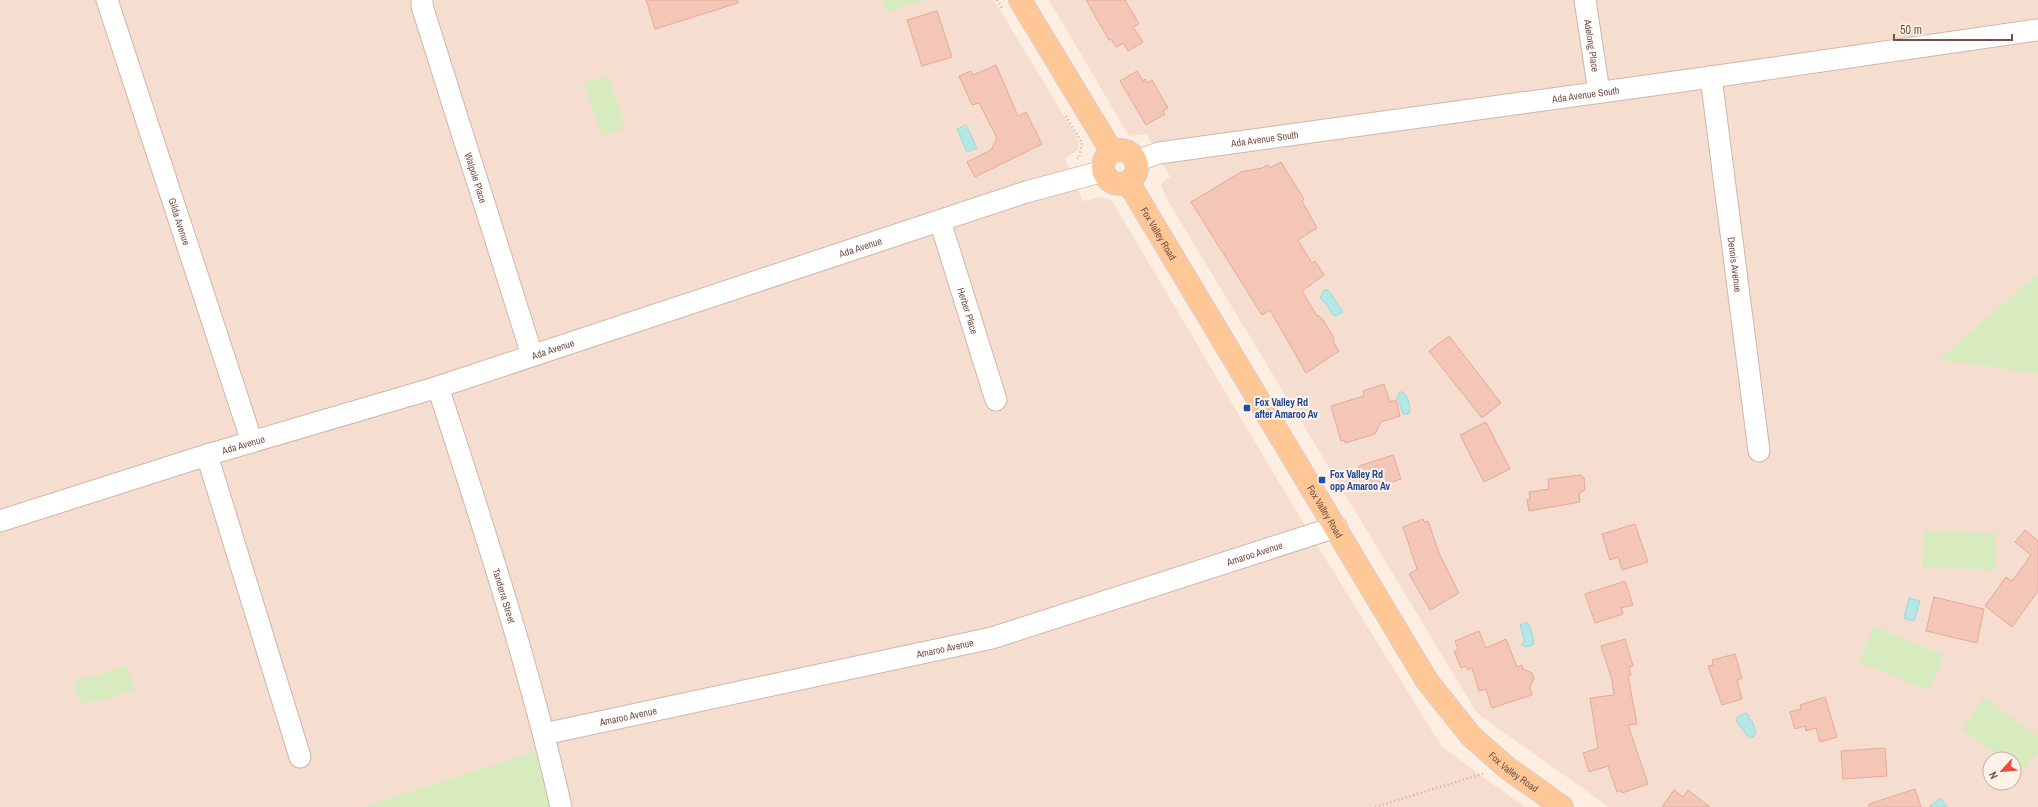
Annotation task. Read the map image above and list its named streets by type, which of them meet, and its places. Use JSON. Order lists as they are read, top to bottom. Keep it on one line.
{"streets":{"main road":["Fox Valley Road"],"street":["Adelong Place","Ada Avenue South","Walpole Place","Gilda Avenue","Ada Avenue","Dennis Avenue","Herber Place","Amaroo Avenue","Tanderra Street"]},"crossings":[["Adelong Place","Ada Avenue South"],["Ada Avenue South","Fox Valley Road"],["Ada Avenue South","Ada Avenue"],["Ada Avenue South","Dennis Avenue"],["Walpole Place","Ada Avenue"],["Gilda Avenue","Ada Avenue"],["Fox Valley Road","Ada Avenue"],["Fox Valley Road","Amaroo Avenue"],["Ada Avenue","Herber Place"],["Ada Avenue","Tanderra Street"],["Amaroo Avenue","Tanderra Street"]],"places":{"transit":["Fox Valley Rd after Amaroo Av","Fox Valley Rd opp Amaroo Av"]},"scale_bar":"50 m","north":"bottom left"}
